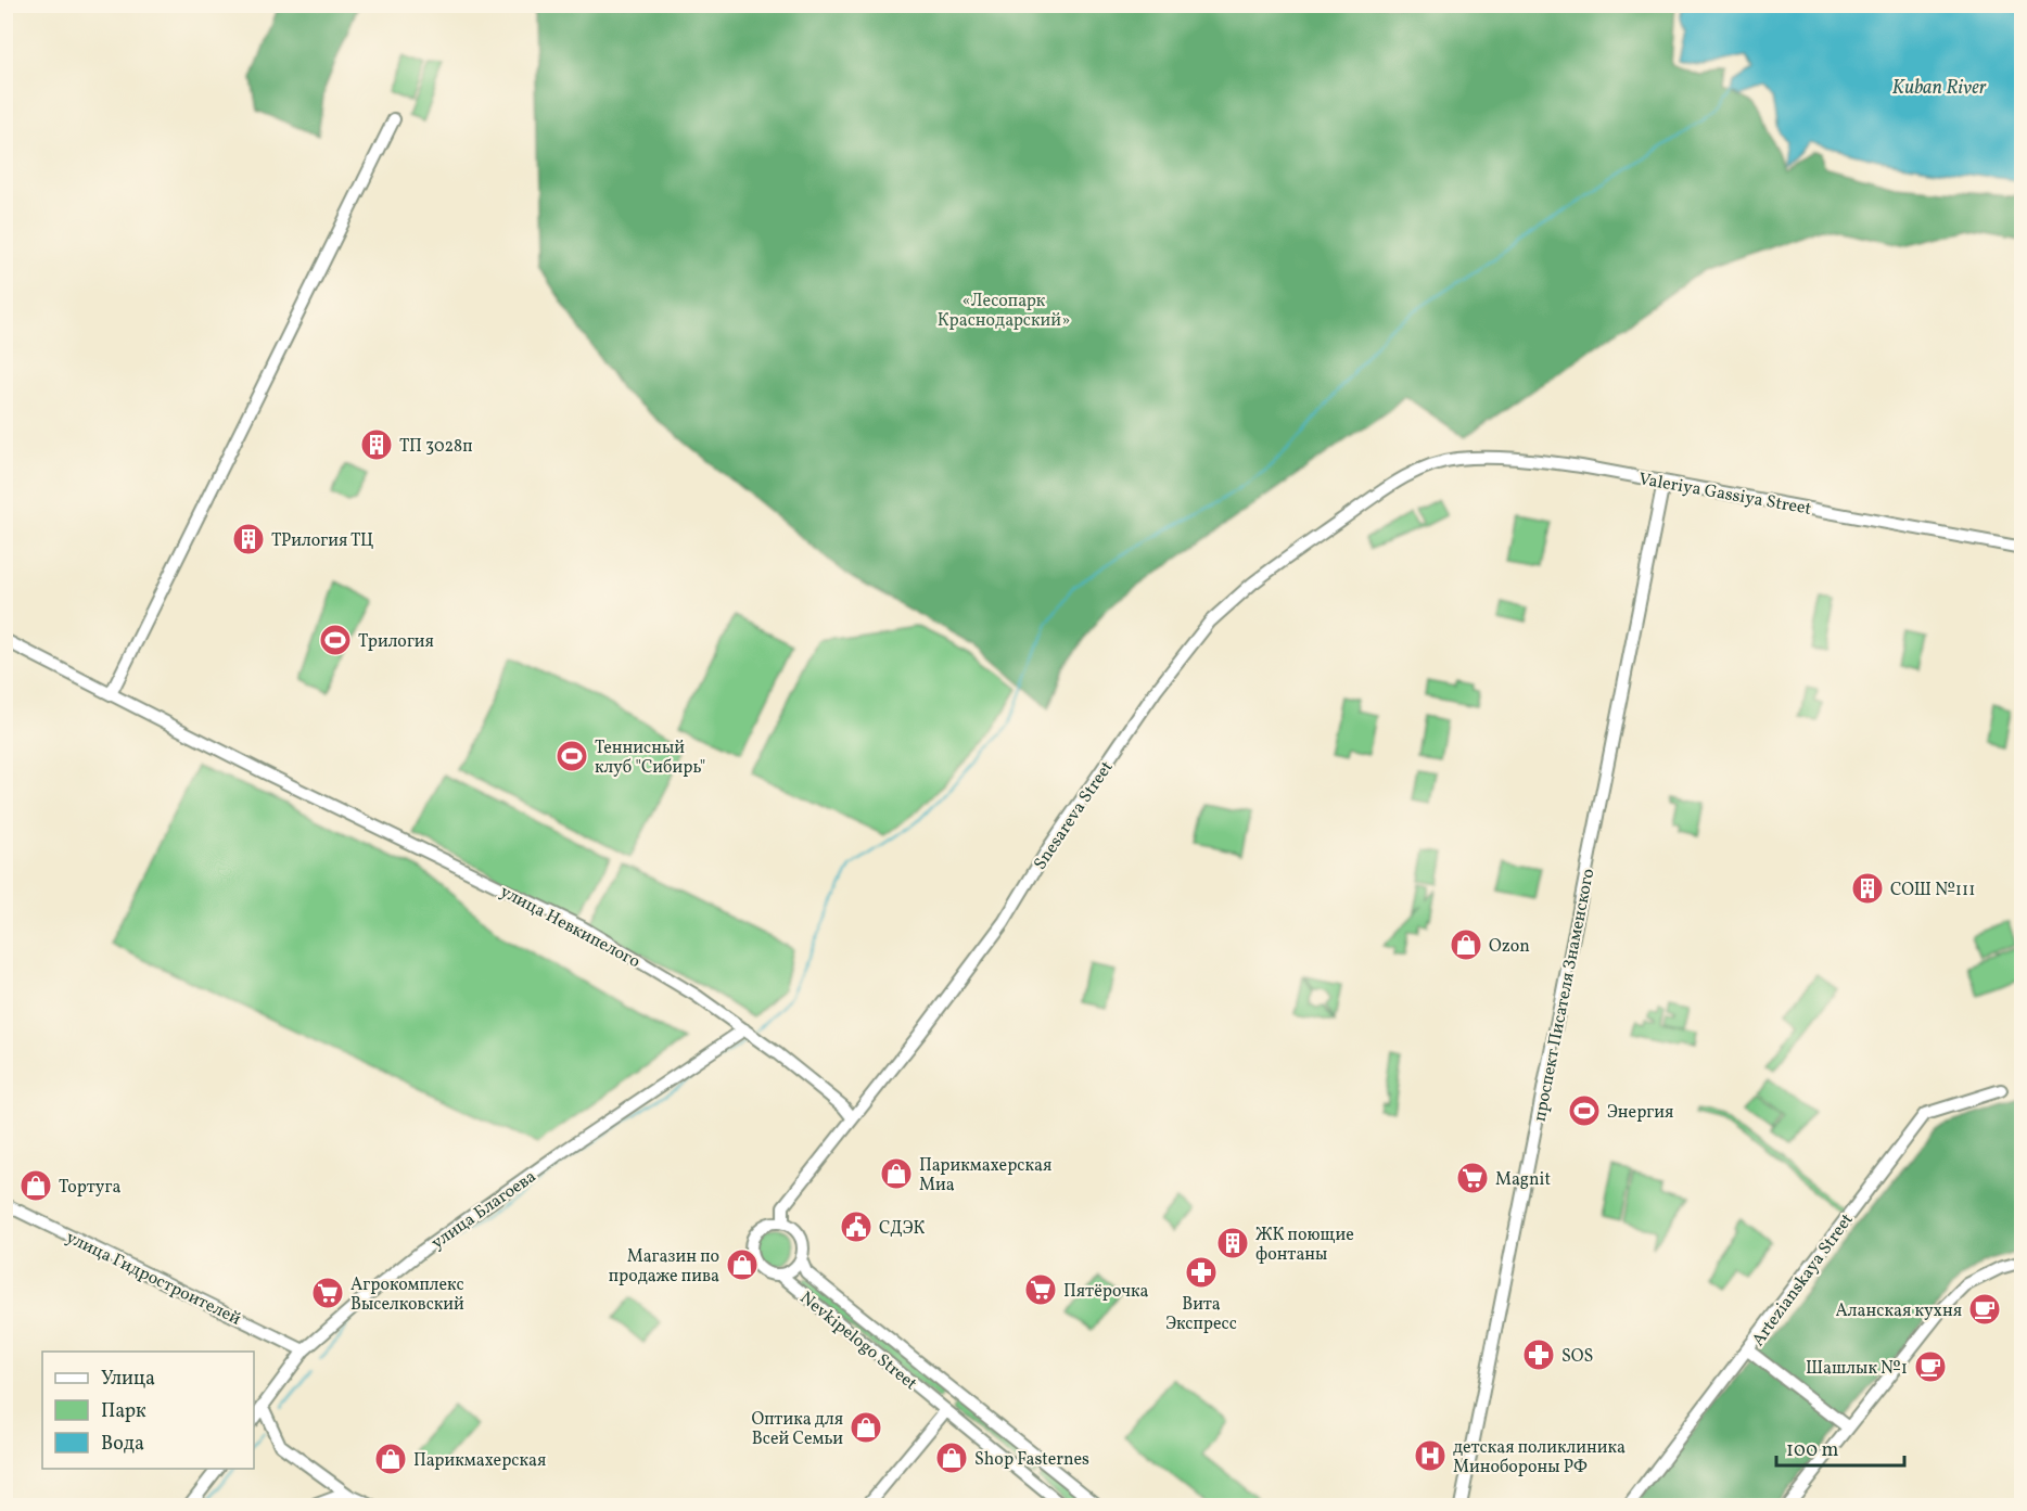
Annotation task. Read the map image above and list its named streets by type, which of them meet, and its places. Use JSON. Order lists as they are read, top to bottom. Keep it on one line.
{"streets":{"street":["Valeriya Gassiya Street","Snesareva Street","улица Невкипелого","проспект Писателя Знаменского","улица Благоева","улица Гидростроителей","Artezianskaya Street","Nevkipelogo Street"]},"crossings":[["Valeriya Gassiya Street","Snesareva Street"],["Valeriya Gassiya Street","проспект Писателя Знаменского"],["Snesareva Street","улица Невкипелого"],["Snesareva Street","Nevkipelogo Street"],["улица Невкипелого","улица Благоева"],["улица Благоева","улица Гидростроителей"]],"water":["Kuban River"],"parks":["«Лесопарк Краснодарский»"],"places":{"building":["ТП 3028п","ТРилогия ТЦ","СОШ №111","ЖК поющие фонтаны"],"sports":["Трилогия","Теннисный клуб \"Сибирь\"","Энергия"],"shop":["Ozon","Парикмахерская Миа","Тортуга","Магазин по продаже пива","Оптика для Всей Семьи","Shop Fasternes","Парикмахерская"],"supermarket":["Magnit","Пятёрочка","Агрокомплекс Выселковский"],"public building":["СДЭК"],"pharmacy":["Вита Экспресс","SOS"],"cafe":["Аланская кухня","Шашлык №1"],"hospital":["детская поликлиника Минобороны РФ"]},"legend":["Улица","Парк","Вода"],"scale_bar":"100 m"}
